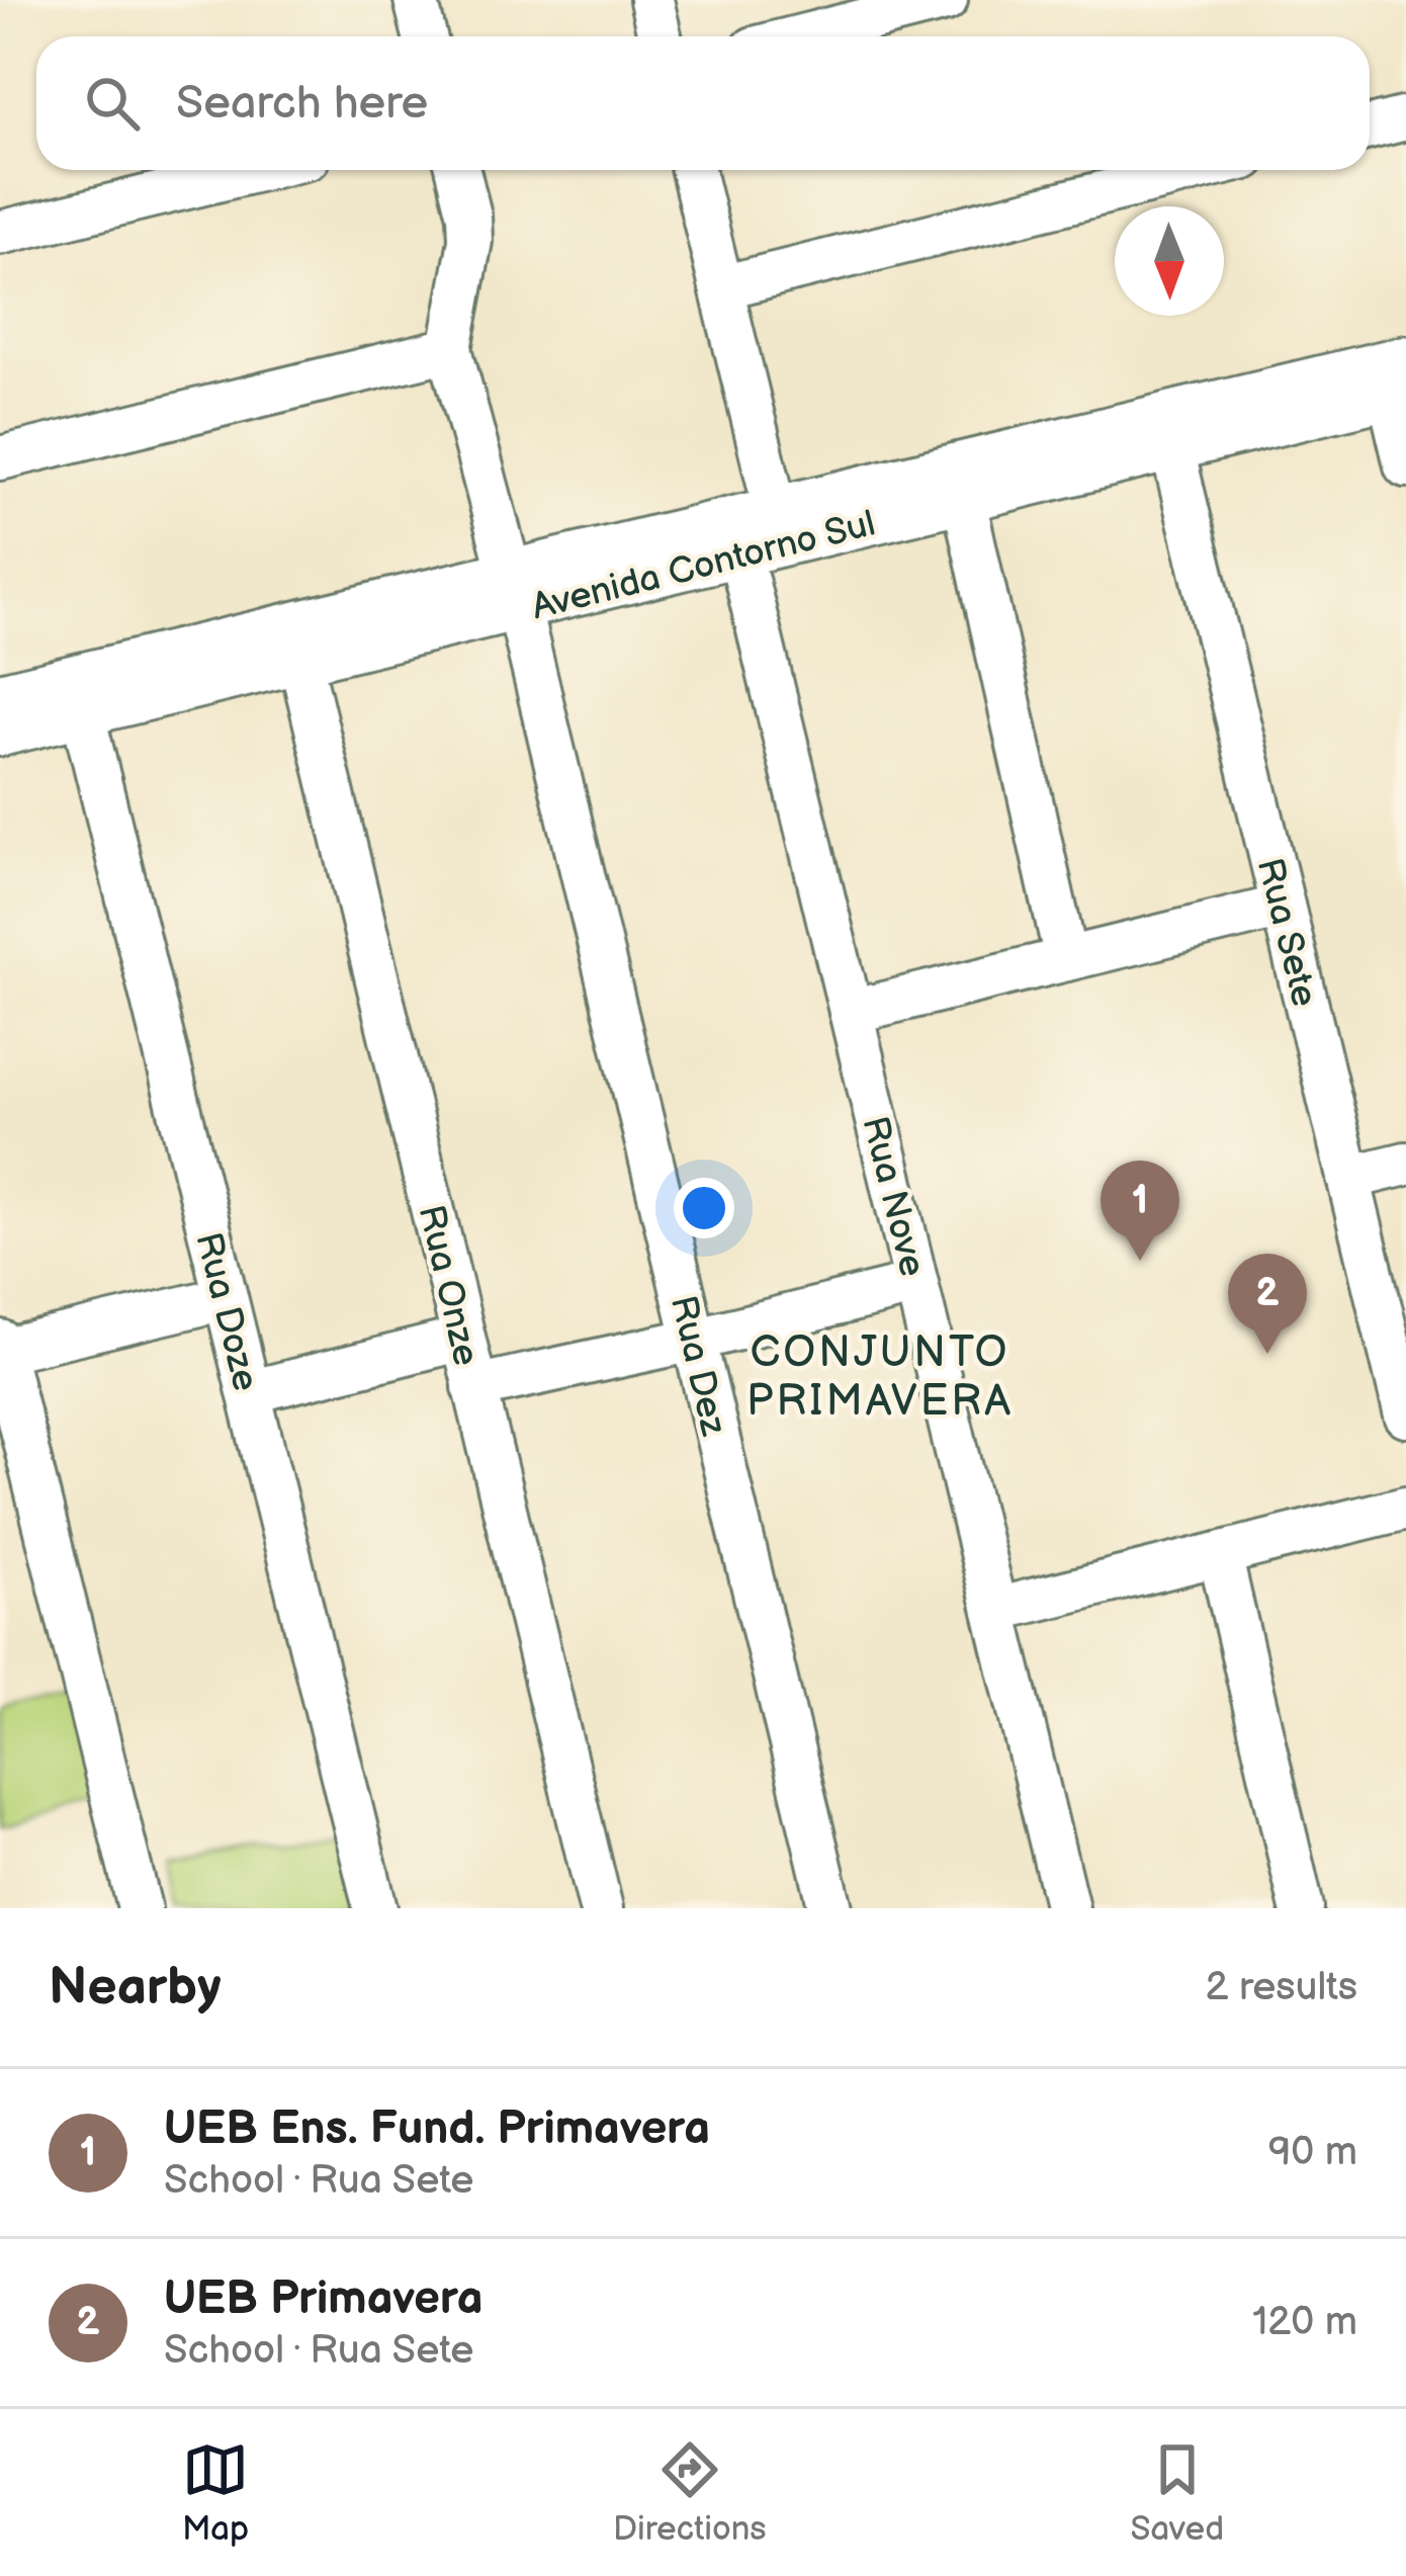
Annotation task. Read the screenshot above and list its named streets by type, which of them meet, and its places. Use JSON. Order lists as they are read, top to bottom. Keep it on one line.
{"streets":{"street":["Avenida Contorno Sul","Rua Sete","Rua Nove","Rua Onze","Rua Doze","Rua Dez"]},"crossings":[["Avenida Contorno Sul","Rua Sete"],["Avenida Contorno Sul","Rua Nove"],["Avenida Contorno Sul","Rua Onze"],["Avenida Contorno Sul","Rua Doze"],["Avenida Contorno Sul","Rua Dez"]],"districts":["CONJUNTO PRIMAVERA"],"north":"bottom","page":{"search":"Search here","pins":["1","2"],"heading":["Nearby","2 results"],"list":[{"mark":"1","name":"UEB Ens. Fund. Primavera","note":"School · Rua Sete","value":"90 m"},{"mark":"2","name":"UEB Primavera","note":"School · Rua Sete","value":"120 m"}],"nav":["Map","Directions","Saved"]}}
